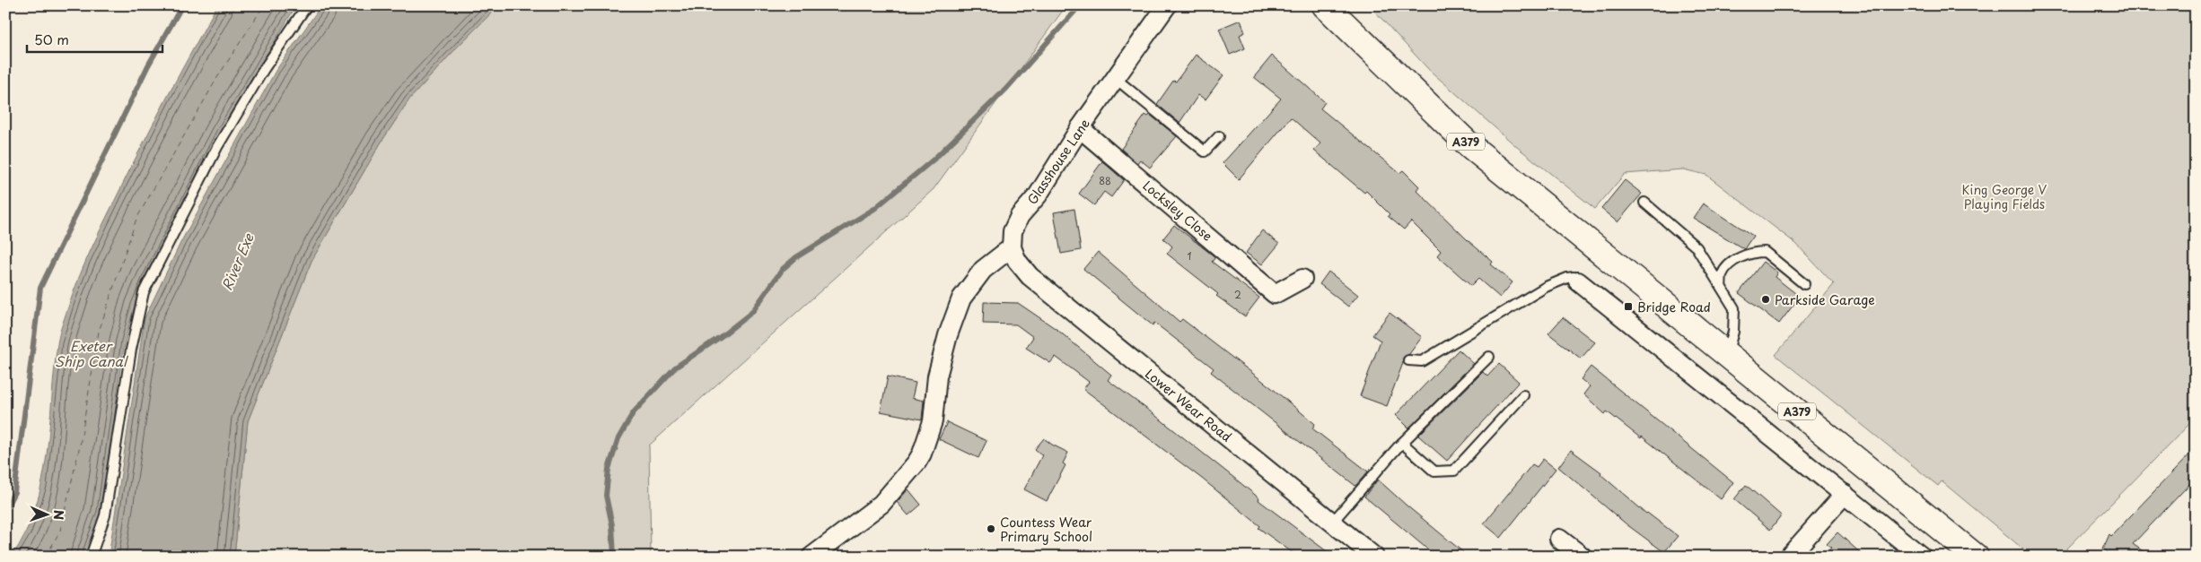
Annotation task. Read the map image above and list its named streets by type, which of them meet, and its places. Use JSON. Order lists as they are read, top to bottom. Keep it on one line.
{"streets":{"main road":["A379"],"street":["Glasshouse Lane","Locksley Close","Lower Wear Road"]},"crossings":[["Glasshouse Lane","Locksley Close"],["Glasshouse Lane","Lower Wear Road"]],"water":["River Exe","Exeter Ship Canal"],"parks":["King George V Playing Fields"],"places":{"other":["Parkside Garage","Countess Wear Primary School"],"transit":["Bridge Road"]},"house_numbers":["88","1","2"],"scale_bar":"50 m","north":"right"}
